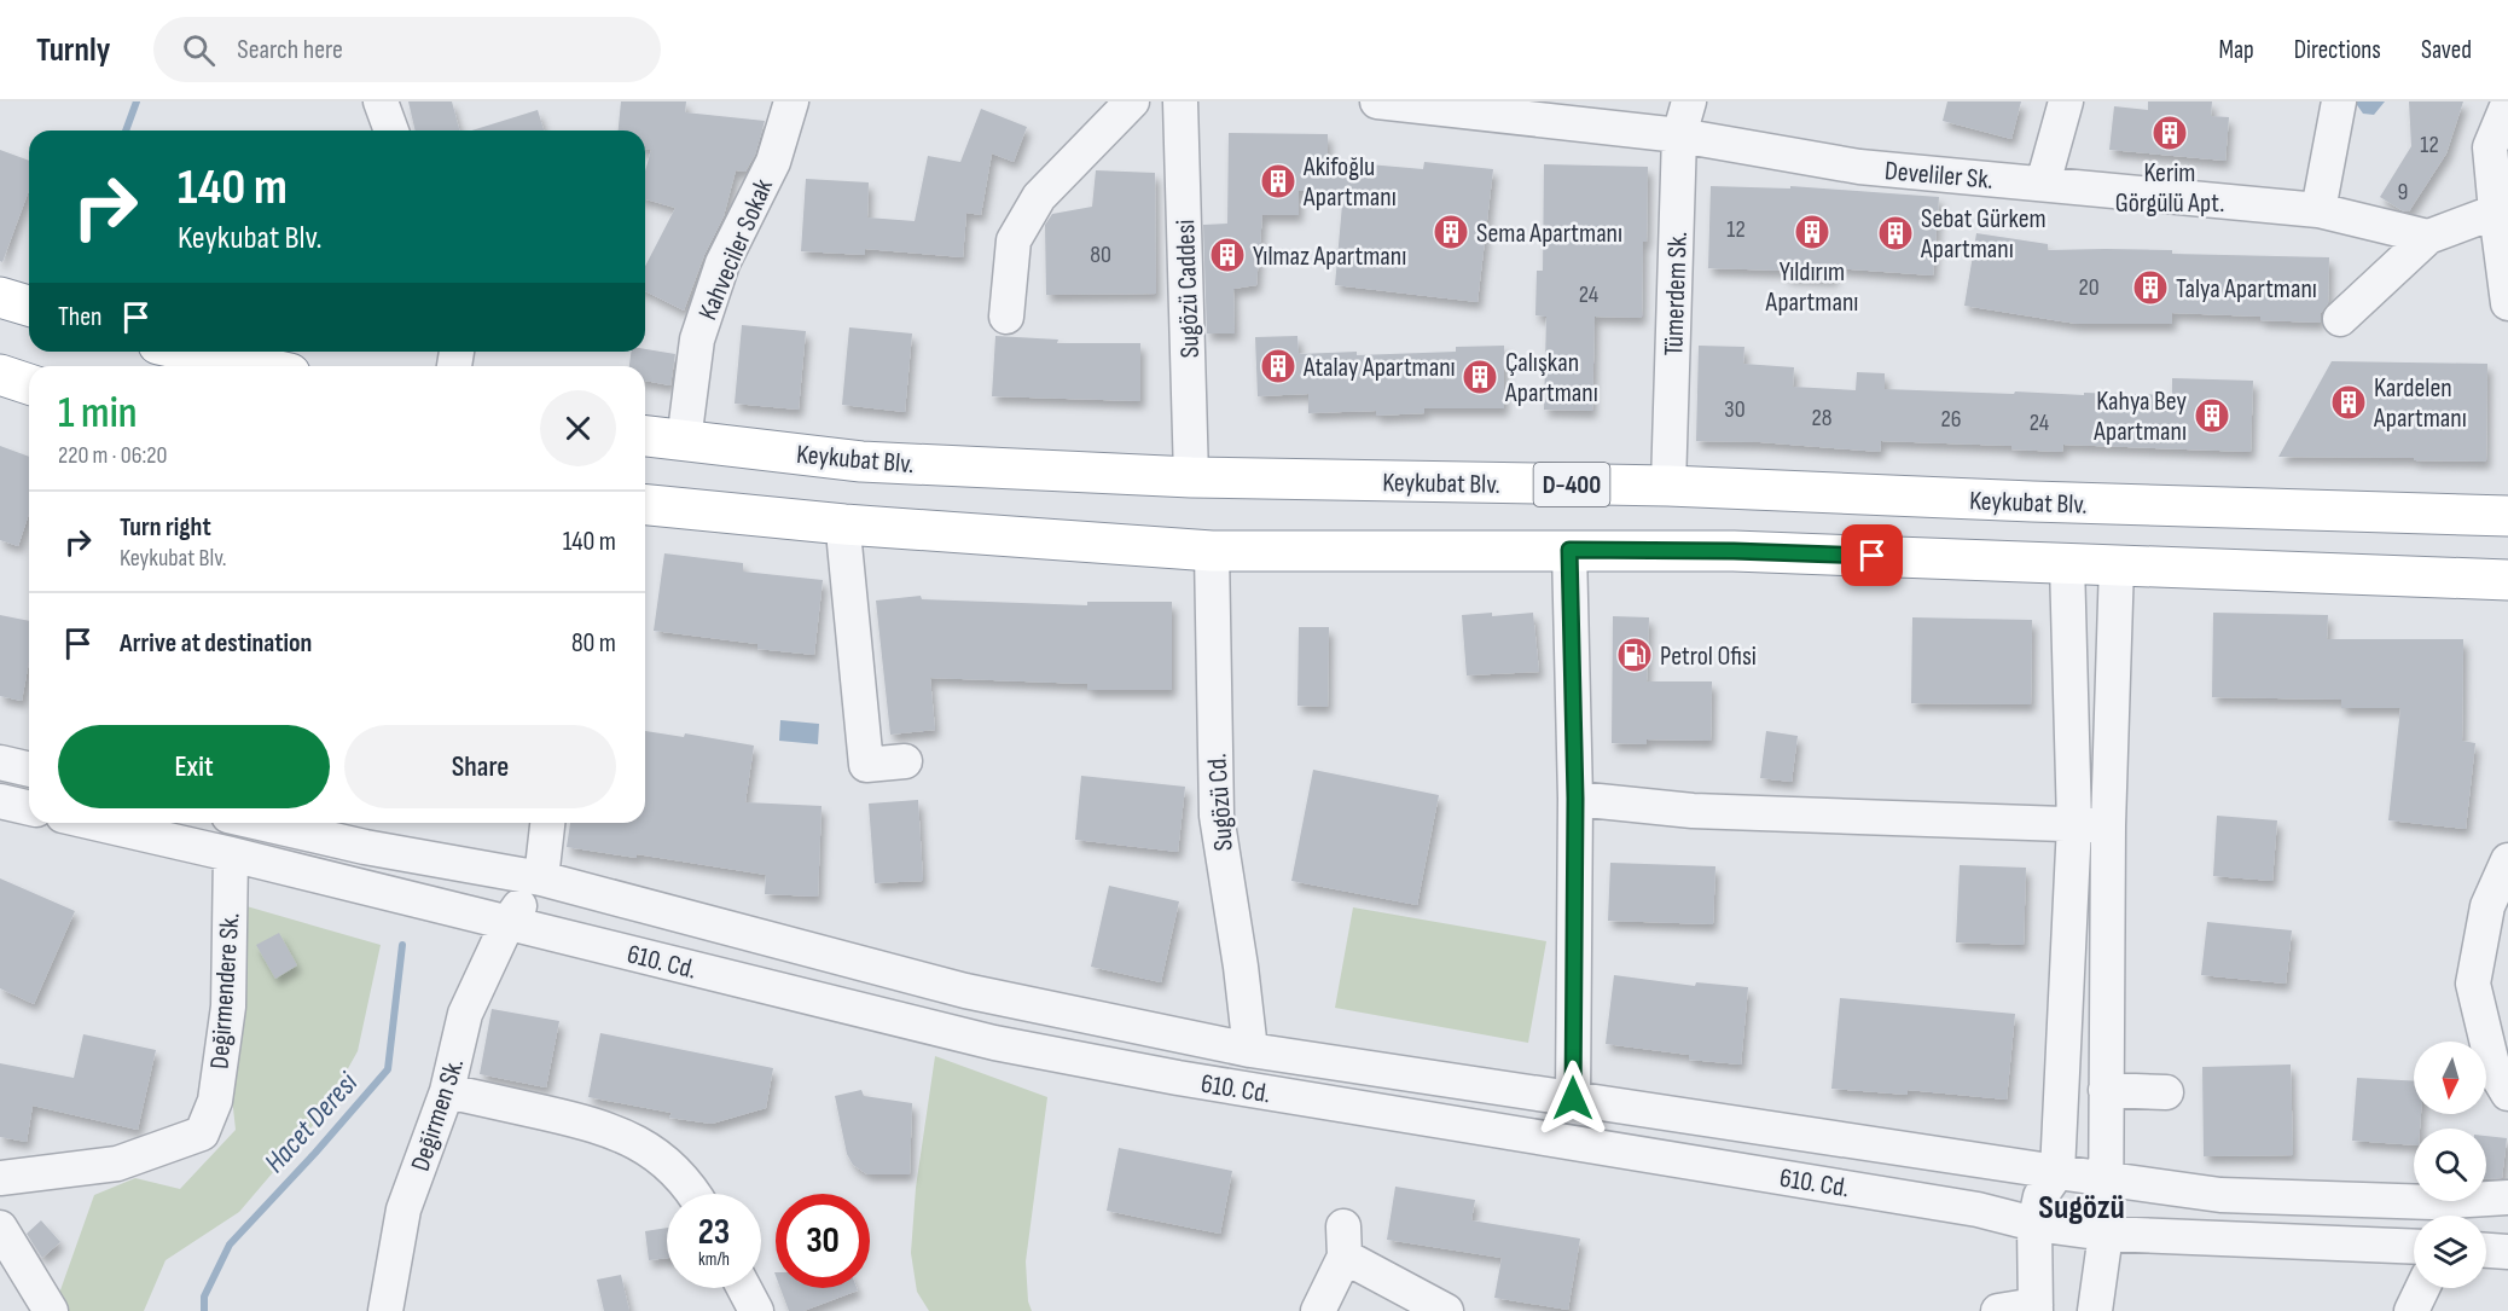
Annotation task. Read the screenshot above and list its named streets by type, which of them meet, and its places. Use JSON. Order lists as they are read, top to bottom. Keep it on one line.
{"streets":{"highway":["Keykubat Blv.","D-400"],"street":["Develiler Sk.","Kahveciler Sokak","Sugözü Caddesi","Tümerdem Sk.","Sugözü Cd.","610. Cd.","Değirmendere Sk.","Değirmen Sk."]},"crossings":[["Develiler Sk.","Tümerdem Sk."],["Kahveciler Sokak","Keykubat Blv."],["Sugözü Caddesi","Keykubat Blv."],["Tümerdem Sk.","Keykubat Blv."],["Sugözü Cd.","610. Cd."],["610. Cd.","Değirmendere Sk."],["610. Cd.","Değirmen Sk."]],"districts":["Sugözü"],"water":["Hacet Deresi"],"places":{"building":["Kerim Görgülü Apt.","Akifoğlu Apartmanı","Sema Apartmanı","Yıldırım Apartmanı","Sebat Gürkem Apartmanı","Yılmaz Apartmanı","Talya Apartmanı","Atalay Apartmanı","Çalışkan Apartmanı","Kardelen Apartmanı","Kahya Bey Apartmanı"],"fuel station":["Petrol Ofisi"]},"house_numbers":["12","9","12","80","20","24","30","28","26","24"],"north":"bottom","page":{"header":"Turnly","search":"Search here","nav":["Map","Directions","Saved"],"turn":["140 m","Keykubat Blv."],"then":"Then","heading":["1 min","220 m · 06:20"],"list":[{"name":"Turn right","note":"Keykubat Blv.","value":"140 m"},{"name":"Arrive at destination","value":"80 m"}],"buttons":["Exit","Share"],"speed":"23 km/h","limit":"30"}}
